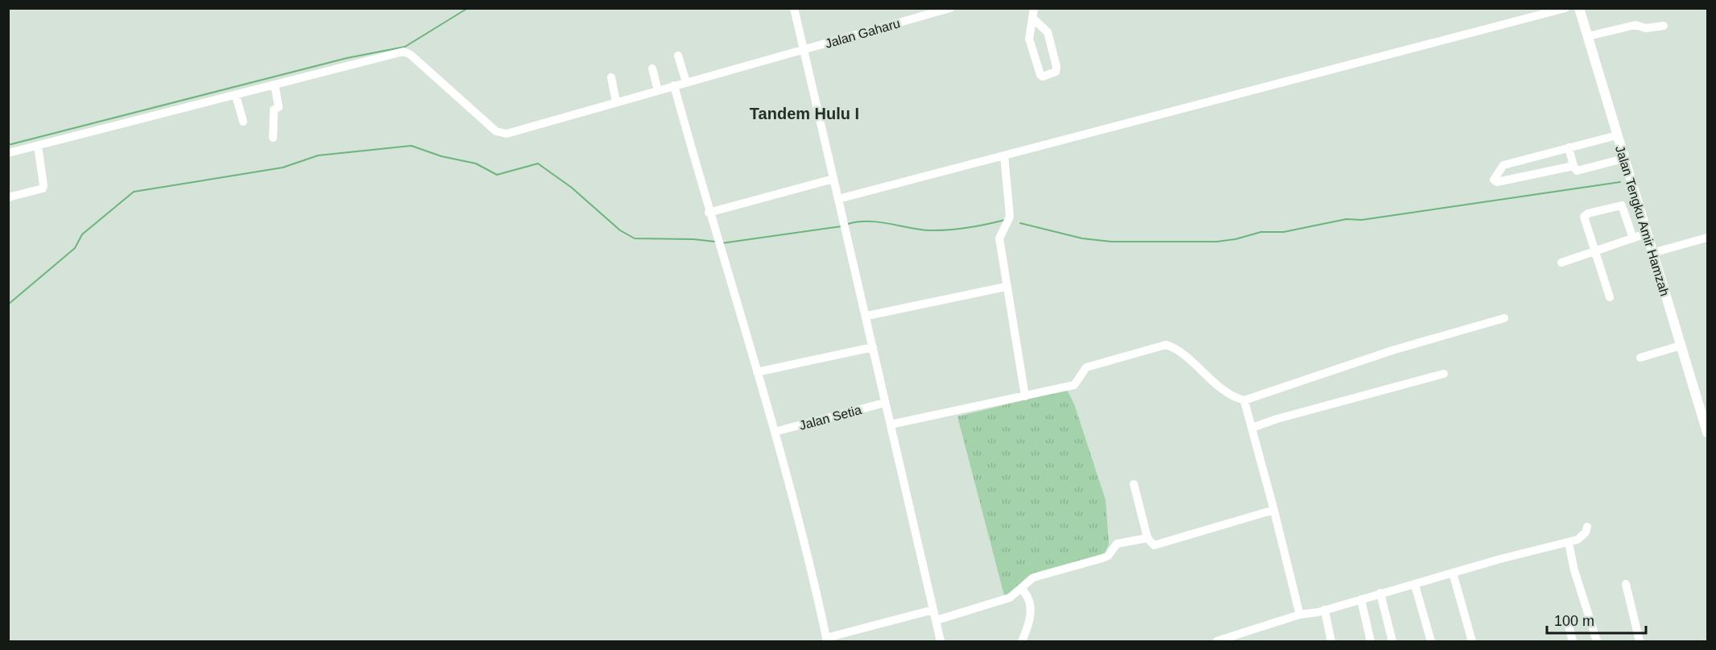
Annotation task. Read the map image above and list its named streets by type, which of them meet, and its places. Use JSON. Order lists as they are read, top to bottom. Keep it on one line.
{"streets":{"main road":["Jalan Tengku Amir Hamzah"],"street":["Jalan Gaharu","Jalan Setia"]},"districts":["Tandem Hulu I"],"scale_bar":"100 m"}
